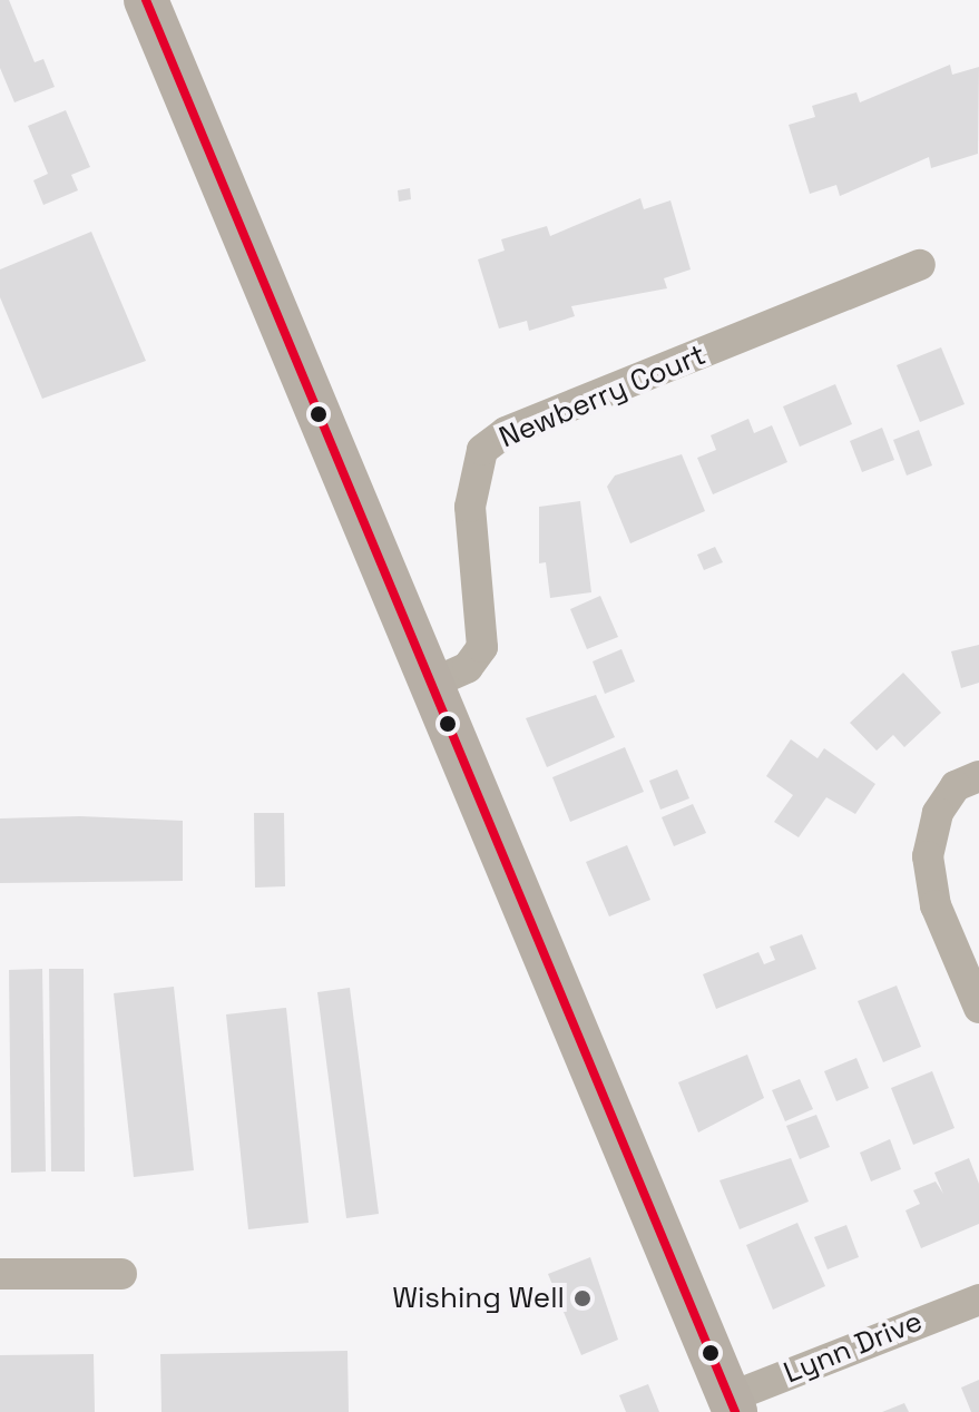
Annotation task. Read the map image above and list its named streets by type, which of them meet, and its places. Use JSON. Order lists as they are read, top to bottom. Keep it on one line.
{"streets":{"street":["Newberry Court","Lynn Drive"]},"places":["Wishing Well"]}
